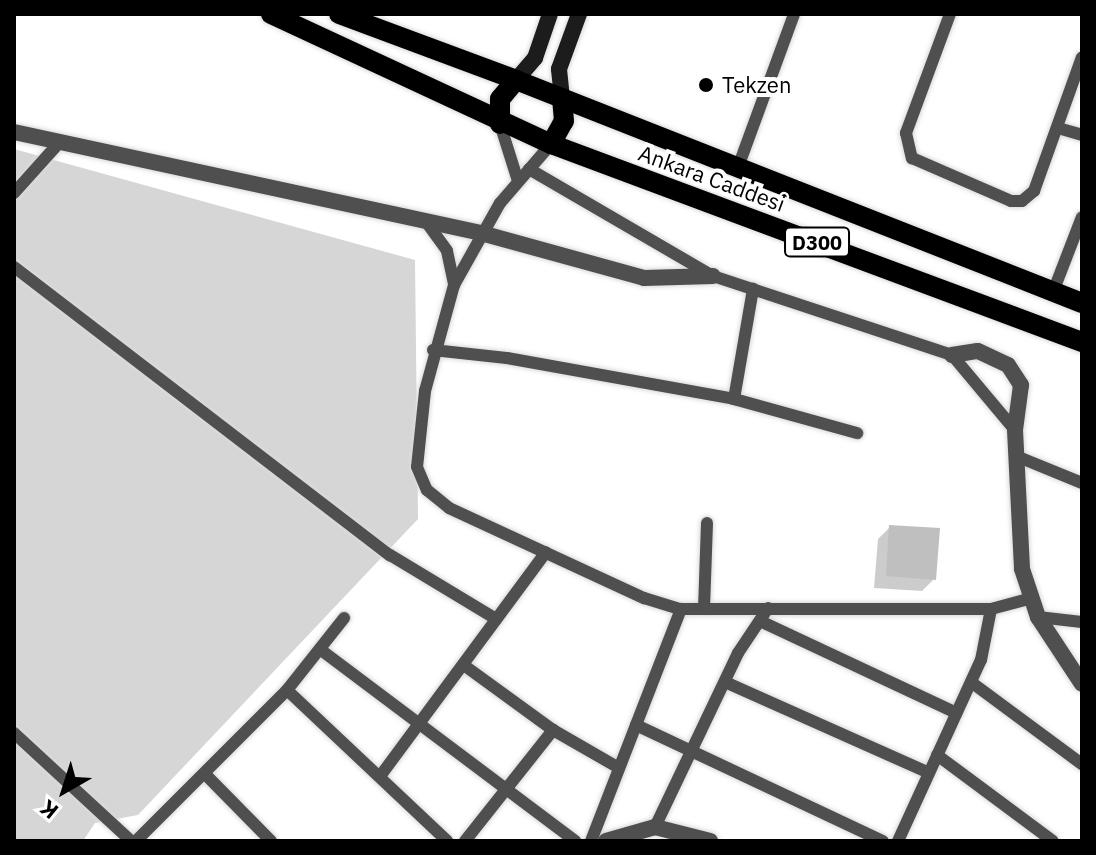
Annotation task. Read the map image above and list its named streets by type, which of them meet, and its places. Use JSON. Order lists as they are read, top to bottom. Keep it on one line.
{"streets":{"highway":["Ankara Caddesi","D300"]},"places":["Tekzen"],"north":"bottom left"}
